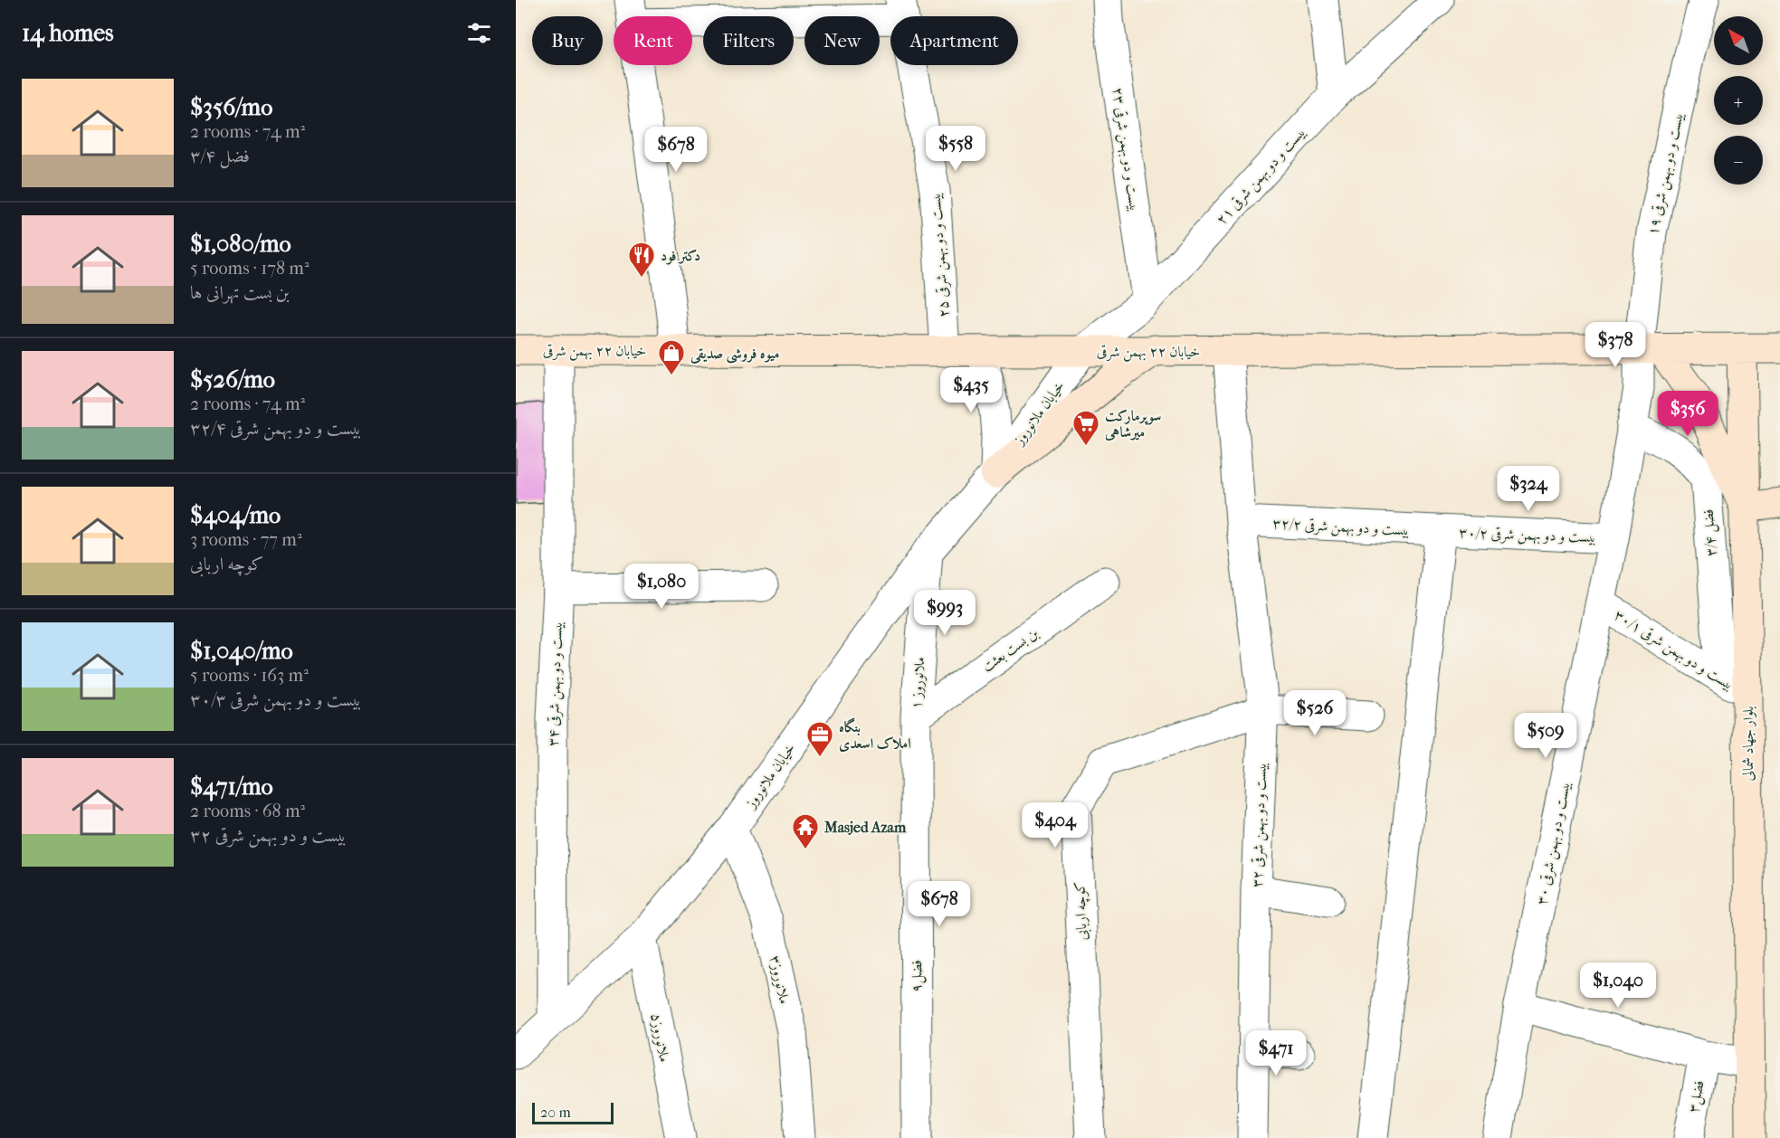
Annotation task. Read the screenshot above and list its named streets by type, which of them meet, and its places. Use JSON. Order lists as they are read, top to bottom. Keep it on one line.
{"streets":{"main road":["خیابان ۲۲ بهمن شرقی","بلوار جهاد شمالی"],"street":["بیست و دو بهمن شرقی ۲۳","بیست و دو بهمن شرقی ۱۹","بیست و دو بهمن شرقی ۲۱","بیست و دو بهمن شرقی ۲۵","خیابان ملانوروز","بیست و دو بهمن شرقی ۳۲/۲","فضل ۳/۴","بیست و دو بهمن شرقی ۳۰/۲","بن بست بعثت","بیست و دو بهمن شرقی ۳۰/۱","ملانوروز ۱","بیست و دو بهمن شرقی ۳۴","بیست و دو بهمن شرقی ۳۲","بیست و دو بهمن شرقی ۳۰","کوچه اربابی","فضل۹","ملانوروز۳","ملانوروز۵","فضل۳"]},"crossings":[["بیست و دو بهمن شرقی ۲۳","بیست و دو بهمن شرقی ۲۱"],["بیست و دو بهمن شرقی ۱۹","خیابان ۲۲ بهمن شرقی"],["بیست و دو بهمن شرقی ۱۹","بیست و دو بهمن شرقی ۳۰"],["بیست و دو بهمن شرقی ۲۱","خیابان ۲۲ بهمن شرقی"],["بیست و دو بهمن شرقی ۲۱","خیابان ملانوروز"],["بیست و دو بهمن شرقی ۲۵","خیابان ۲۲ بهمن شرقی"],["خیابان ۲۲ بهمن شرقی","خیابان ملانوروز"],["خیابان ۲۲ بهمن شرقی","بیست و دو بهمن شرقی ۳۴"],["خیابان ۲۲ بهمن شرقی","بلوار جهاد شمالی"],["خیابان ۲۲ بهمن شرقی","بیست و دو بهمن شرقی ۳۲"],["خیابان ملانوروز","ملانوروز ۱"],["خیابان ملانوروز","بیست و دو بهمن شرقی ۳۴"],["خیابان ملانوروز","ملانوروز۳"],["خیابان ملانوروز","ملانوروز۵"],["بیست و دو بهمن شرقی ۳۲/۲","بیست و دو بهمن شرقی ۳۰/۲"],["بیست و دو بهمن شرقی ۳۲/۲","بیست و دو بهمن شرقی ۳۲"],["فضل ۳/۴","بیست و دو بهمن شرقی ۳۰/۱"],["فضل ۳/۴","بیست و دو بهمن شرقی ۳۰"],["بیست و دو بهمن شرقی ۳۰/۲","بیست و دو بهمن شرقی ۳۰"],["بن بست بعثت","ملانوروز ۱"],["بن بست بعثت","فضل۹"],["بیست و دو بهمن شرقی ۳۰/۱","بلوار جهاد شمالی"],["بیست و دو بهمن شرقی ۳۰/۱","بیست و دو بهمن شرقی ۳۰"],["ملانوروز ۱","فضل۹"],["بیست و دو بهمن شرقی ۳۲","کوچه اربابی"]],"places":{"restaurant":["دکتر فود"],"shop":["میوه فروشی صدیقی"],"supermarket":["سوپرمارکت میرشاهی"],"office":["بنگاه املاک اسعدی"],"temple":["Masjed Azam"]},"scale_bar":"20 m","north":"top left","page":{"heading":"14 homes","map_buttons":["+","−"],"chip":["Buy","Rent","Filters","New","Apartment"],"list":[{"name":"$356/mo","note":"2 rooms · 74 m² · فضل ۳/۴"},{"name":"$1,080/mo","note":"5 rooms · 178 m² · بن بست تهرانی ها"},{"name":"$526/mo","note":"2 rooms · 74 m² · بیست و دو بهمن شرقی ۳۲/۴"},{"name":"$404/mo","note":"3 rooms · 77 m² · کوچه اربابی"},{"name":"$1,040/mo","note":"5 rooms · 163 m² · بیست و دو بهمن شرقی ۳۰/۳"},{"name":"$471/mo","note":"2 rooms · 68 m² · بیست و دو بهمن شرقی ۳۲"}],"price":["$558","$678","$378","$435","$356","$324","$1,080","$993","$526","$509","$404","$678","$1,040","$471"],"scale":"20 m"}}
